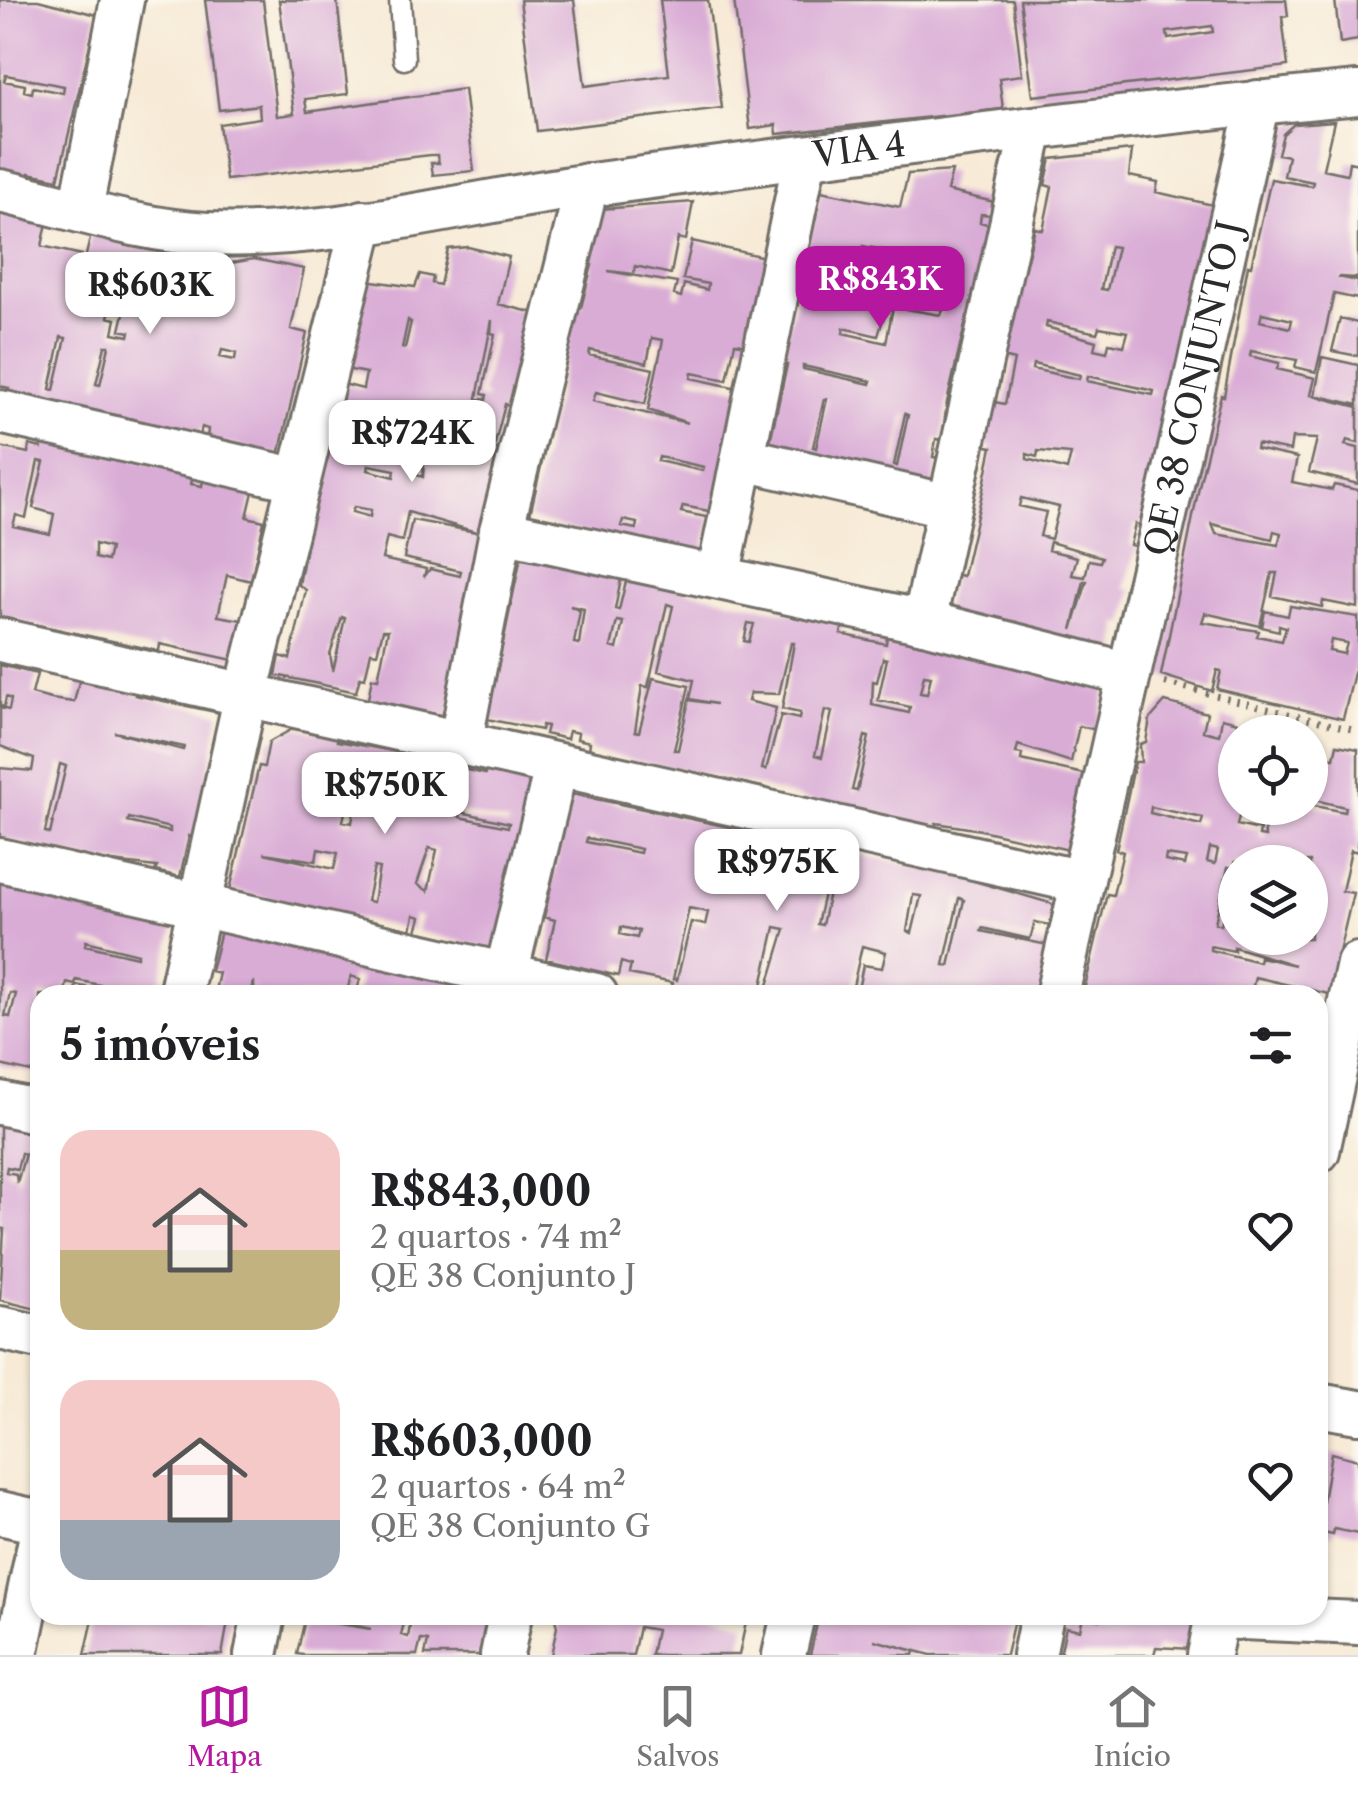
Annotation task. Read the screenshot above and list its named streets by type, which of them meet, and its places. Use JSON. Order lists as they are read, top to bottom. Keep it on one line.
{"streets":{"street":["VIA 4","QE 38 CONJUNTO J"]},"crossings":[["VIA 4","QE 38 CONJUNTO J"]],"page":{"price":["R$843K","R$603K","R$724K","R$750K","R$975K"],"heading":"5 imóveis","list":[{"name":"R$843,000","note":"2 quartos · 74 m² · QE 38 Conjunto J"},{"name":"R$603,000","note":"2 quartos · 64 m² · QE 38 Conjunto G"}],"tabs":["Mapa","Salvos","Início"]}}
